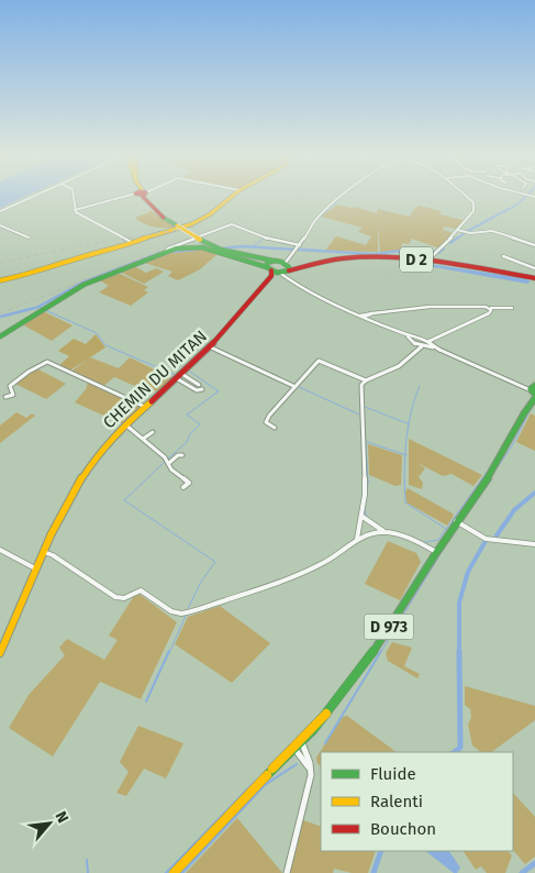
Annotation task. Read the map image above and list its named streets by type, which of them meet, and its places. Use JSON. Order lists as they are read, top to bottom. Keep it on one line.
{"streets":{"main road":["D 2","CHEMIN DU MITAN","D 973"]},"crossings":[["D 2","CHEMIN DU MITAN"]],"legend":["Fluide","Ralenti","Bouchon"],"north":"top right"}
